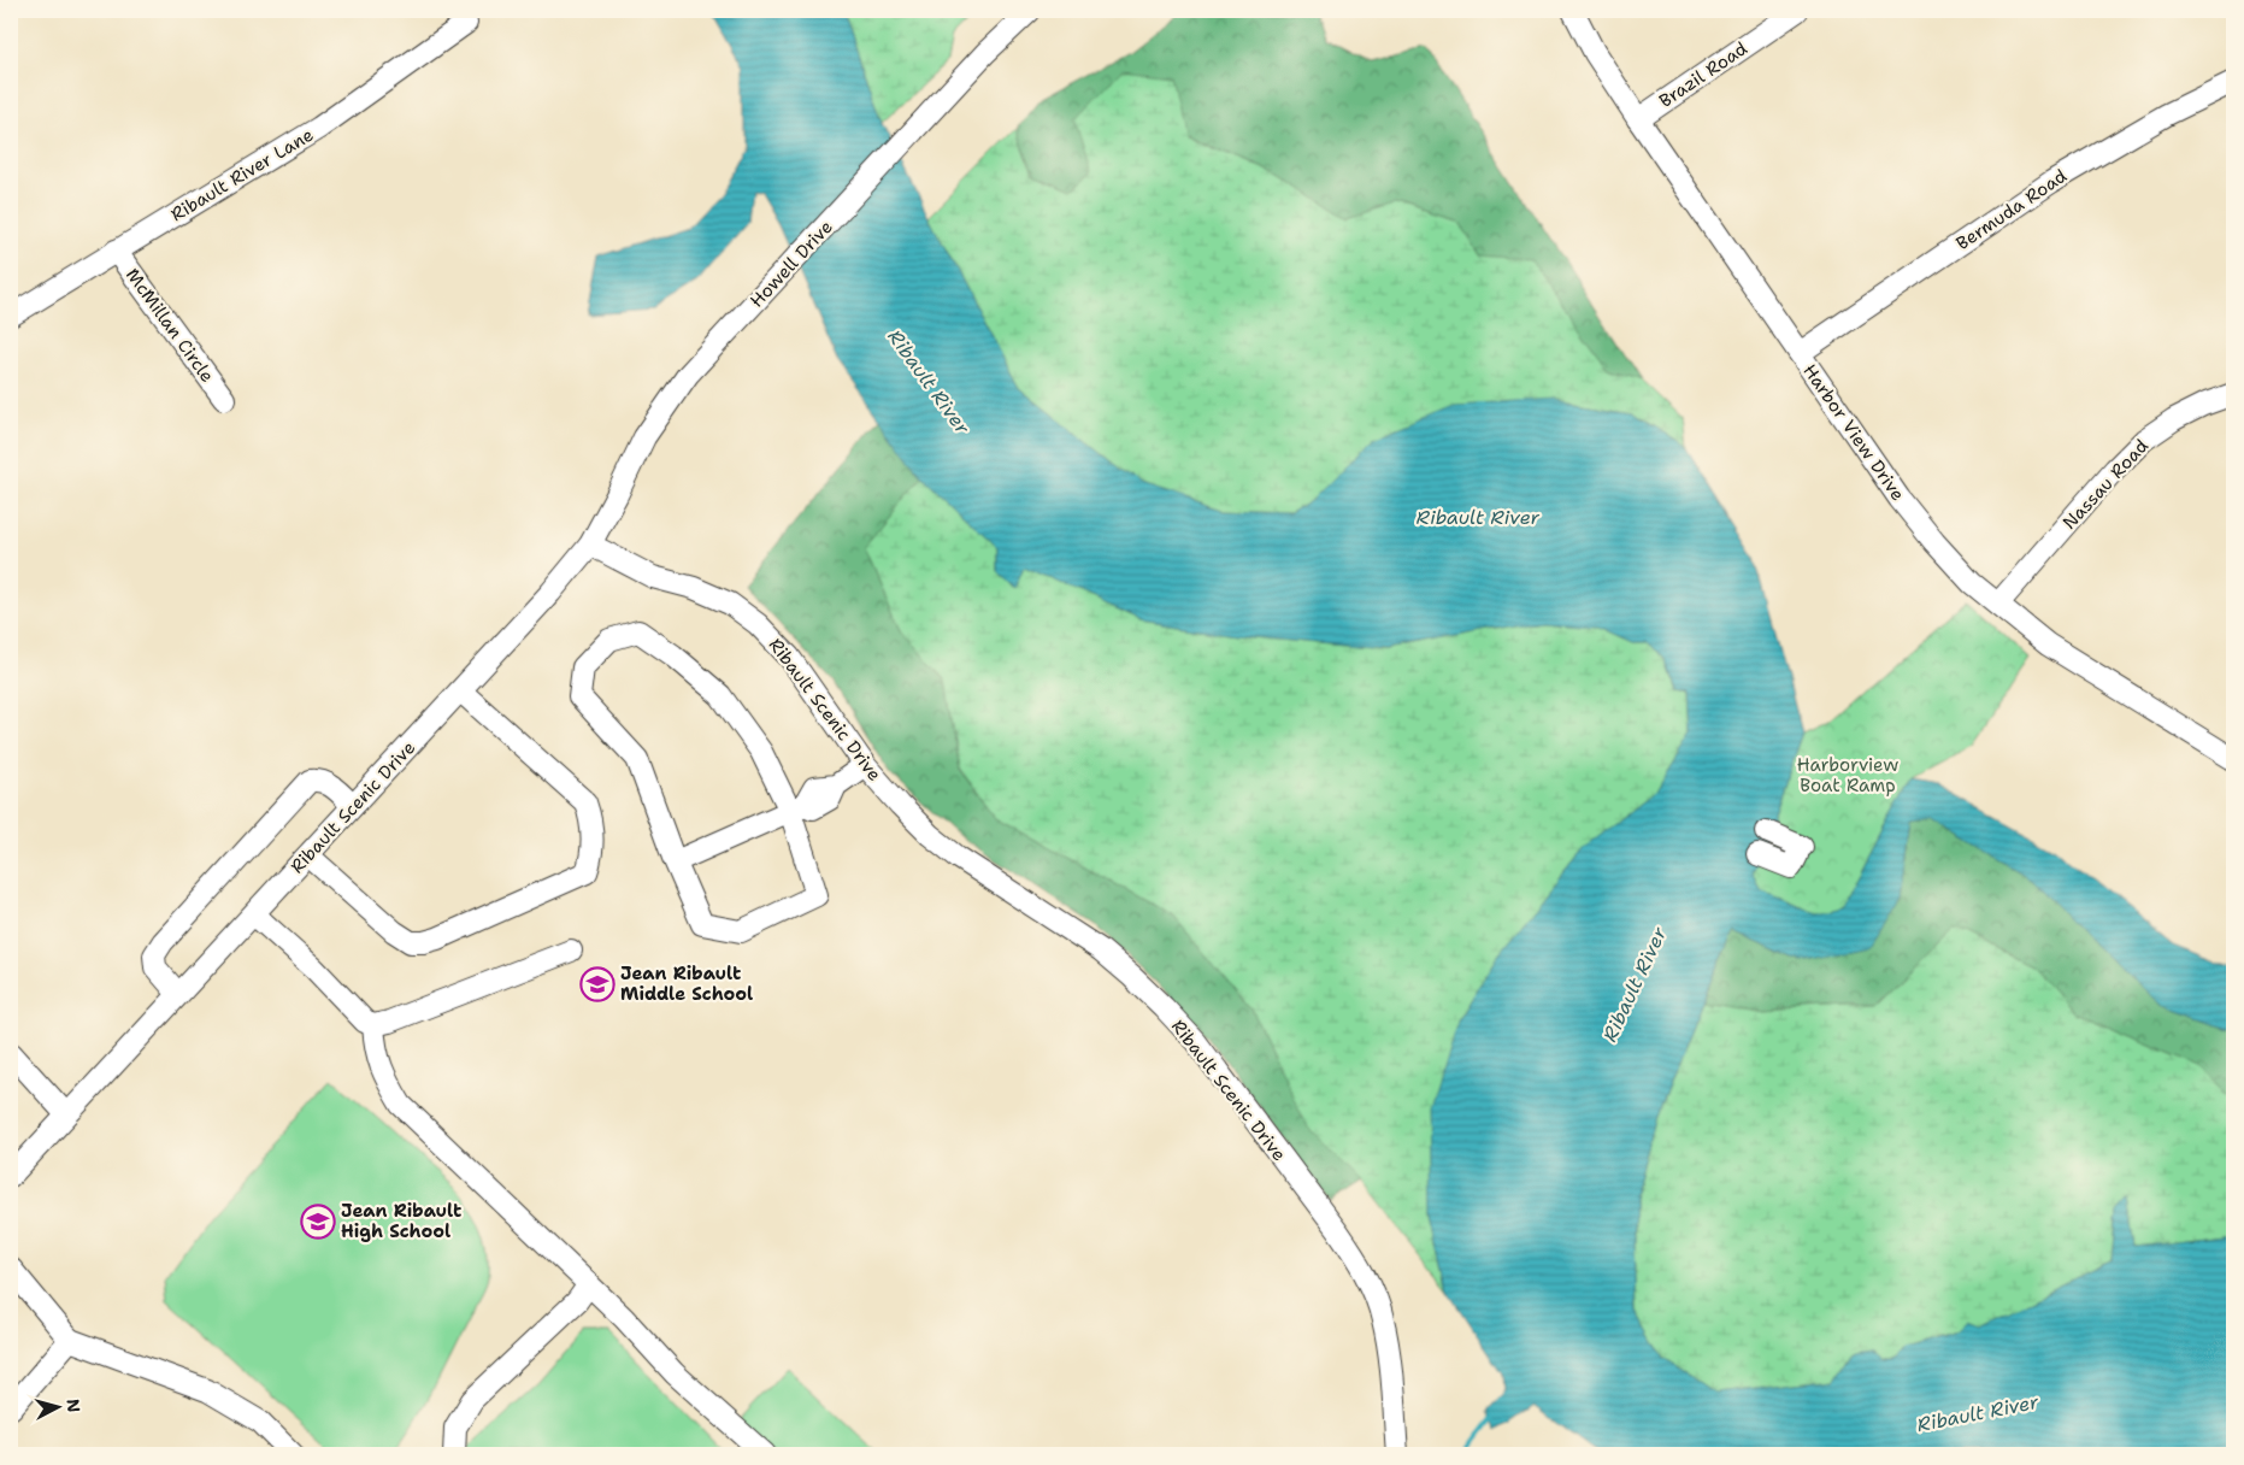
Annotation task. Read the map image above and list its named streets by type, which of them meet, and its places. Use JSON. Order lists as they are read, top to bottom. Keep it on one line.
{"streets":{"street":["Brazil Road","Ribault River Lane","Bermuda Road","Howell Drive","McMillan Circle","Harbor View Drive","Nassau Road","Ribault Scenic Drive"]},"crossings":[["Brazil Road","Harbor View Drive"],["Ribault River Lane","McMillan Circle"],["Bermuda Road","Harbor View Drive"],["Howell Drive","Ribault Scenic Drive"],["Harbor View Drive","Nassau Road"]],"water":["Ribault River"],"parks":["Harborview Boat Ramp"],"places":{"school or university":["Jean Ribault Middle School","Jean Ribault High School"]},"north":"right"}
